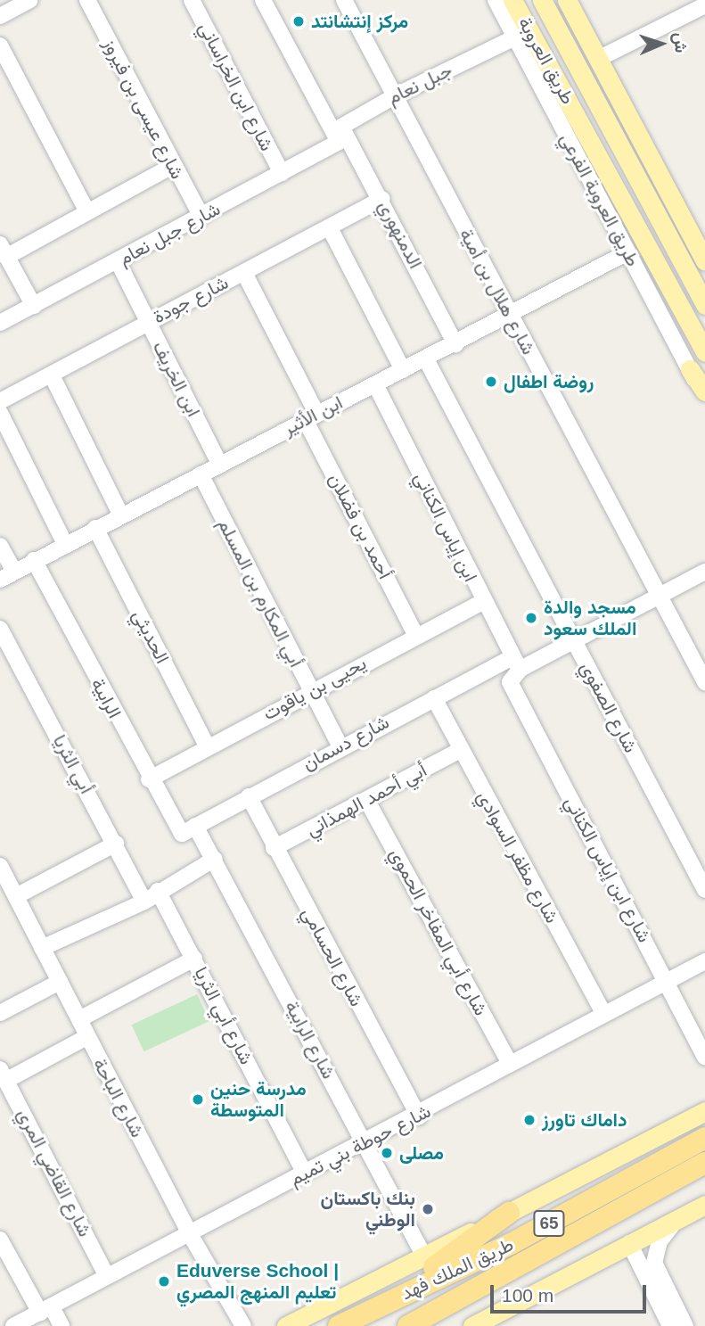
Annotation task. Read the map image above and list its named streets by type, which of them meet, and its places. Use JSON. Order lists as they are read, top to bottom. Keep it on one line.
{"streets":{"highway":["65","طريق الملك فهد"],"main road":["طريق العروبة"],"street":["جبل نعام","شارع ابن الخراساني","شارع عيسى بن فيروز","طريق العروبة الفرعي","شارع جبل نعام","الدمنهوري","شارع هلال بن أمية","شارع جودة","ابن الخريف","ابن الأثير","أحمد بن فضلان","ابن إياس الكناني","أبي المكارم بن المسلم","الحديثي","يحيى بن ياقوت","الرابية","شارع الصفوي","شارع دسمان","أبي الثريا","أبي أحمد الهمذاني","شارع مظفر السوادي","شارع ابن إياس الكناني","شارع أبي المفاخر الحموي","شارع الحسامي","شارع أبي الثريا","شارع الرابية","شارع الباحة","شارع حوطة بني تميم","شارع القاضي المري"]},"crossings":[["جبل نعام","طريق العروبة الفرعي"],["جبل نعام","شارع جبل نعام"],["جبل نعام","الدمنهوري"],["جبل نعام","شارع هلال بن أمية"],["شارع ابن الخراساني","شارع جبل نعام"],["شارع عيسى بن فيروز","شارع جبل نعام"],["طريق العروبة الفرعي","ابن الأثير"],["شارع جبل نعام","الدمنهوري"],["شارع جبل نعام","ابن الخريف"],["الدمنهوري","شارع جودة"],["الدمنهوري","ابن الأثير"],["شارع هلال بن أمية","ابن الأثير"],["شارع هلال بن أمية","شارع دسمان"],["شارع جودة","ابن الخريف"],["شارع جودة","أحمد بن فضلان"],["ابن الخريف","ابن الأثير"],["ابن الأثير","أحمد بن فضلان"],["ابن الأثير","ابن إياس الكناني"],["ابن الأثير","أبي المكارم بن المسلم"],["ابن الأثير","الحديثي"],["ابن الأثير","الرابية"],["ابن الأثير","شارع الصفوي"],["أحمد بن فضلان","يحيى بن ياقوت"],["ابن إياس الكناني","يحيى بن ياقوت"],["ابن إياس الكناني","شارع دسمان"],["ابن إياس الكناني","شارع ابن إياس الكناني"],["أبي المكارم بن المسلم","يحيى بن ياقوت"],["أبي المكارم بن المسلم","شارع دسمان"],["الحديثي","يحيى بن ياقوت"],["يحيى بن ياقوت","الرابية"],["الرابية","شارع دسمان"],["الرابية","شارع الرابية"],["شارع الصفوي","شارع دسمان"],["شارع دسمان","شارع مظفر السوادي"],["شارع دسمان","شارع ابن إياس الكناني"],["شارع دسمان","شارع الحسامي"],["شارع دسمان","شارع الرابية"],["أبي أحمد الهمذاني","شارع مظفر السوادي"],["أبي أحمد الهمذاني","شارع أبي المفاخر الحموي"],["أبي أحمد الهمذاني","شارع الحسامي"],["شارع مظفر السوادي","شارع حوطة بني تميم"],["شارع ابن إياس الكناني","شارع حوطة بني تميم"],["شارع أبي المفاخر الحموي","شارع حوطة بني تميم"],["شارع الحسامي","شارع حوطة بني تميم"],["شارع أبي الثريا","شارع حوطة بني تميم"],["شارع الرابية","شارع حوطة بني تميم"],["شارع الباحة","شارع حوطة بني تميم"],["شارع حوطة بني تميم","شارع القاضي المري"]],"places":["مركز إنتشانتد","روضة اطفال","مسجد والدة الملك سعود","مدرسة حنين المتوسطة","داماك تاورز","مصلى","بنك باكستان الوطني","Eduverse School | تعليم المنهج المصري"],"scale_bar":"100 m","north":"right"}
